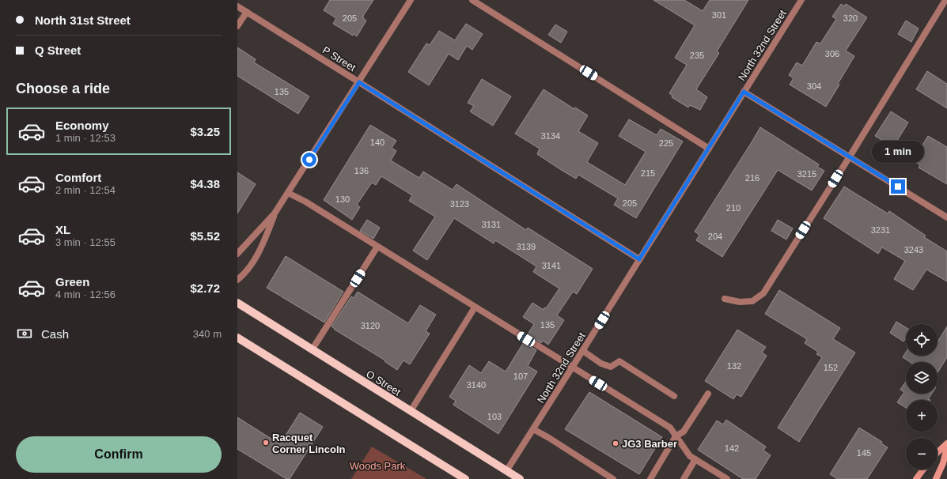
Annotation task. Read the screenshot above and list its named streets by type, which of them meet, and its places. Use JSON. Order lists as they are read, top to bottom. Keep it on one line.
{"streets":{"main road":["O Street"],"street":["North 32nd Street","P Street"]},"crossings":[["North 32nd Street","P Street"],["North 32nd Street","O Street"]],"parks":["Woods Park"],"places":["Racquet Corner Lincoln","JG3 Barber"],"house_numbers":["301","205","320","306","235","304","135","3134","140","225","136","215","3215","216","130","205","3123","210","3131","3231","204","3139","3243","3141","135","3120","132","152","107","3140","103","142","145"],"page":{"banner":["North 31st Street","Q Street"],"heading":"Choose a ride","list":[{"name":"Economy","note":"1 min · 12:53","value":"$3.25"},{"name":"Comfort","note":"2 min · 12:54","value":"$4.38"},{"name":"XL","note":"3 min · 12:55","value":"$5.52"},{"name":"Green","note":"4 min · 12:56","value":"$2.72"}],"bubble":"1 min","pay":["Cash","340 m"],"map_buttons":["+","−"],"buttons":"Confirm"}}
